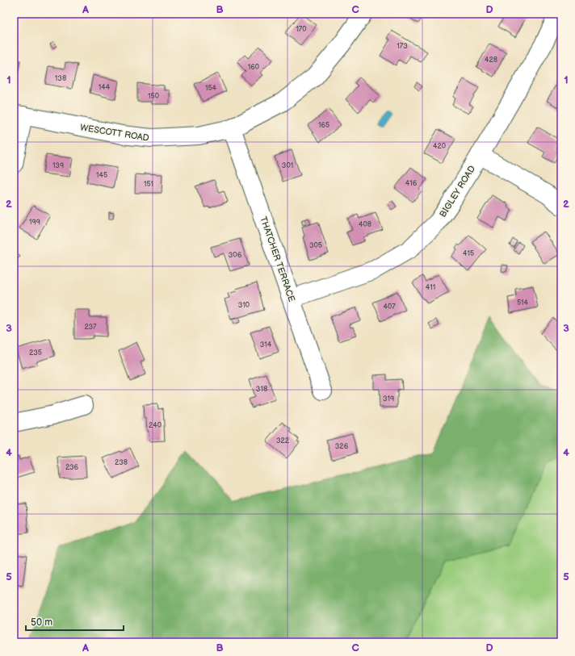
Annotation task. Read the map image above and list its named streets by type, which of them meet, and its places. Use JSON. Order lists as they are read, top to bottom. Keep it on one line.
{"streets":{"street":["WESCOTT ROAD","BIGLEY ROAD","THATCHER TERRACE"]},"crossings":[["WESCOTT ROAD","THATCHER TERRACE"],["BIGLEY ROAD","THATCHER TERRACE"]],"house_numbers":["170","173","428","160","138","144","154","150","165","420","139","301","145","416","151","199","408","305","415","306","411","514","310","407","237","314","235","318","319","240","322","326","238","236"],"scale_bar":"50 m","grid":{"columns":["A","B","C","D"],"rows":["1","2","3","4","5"]}}
